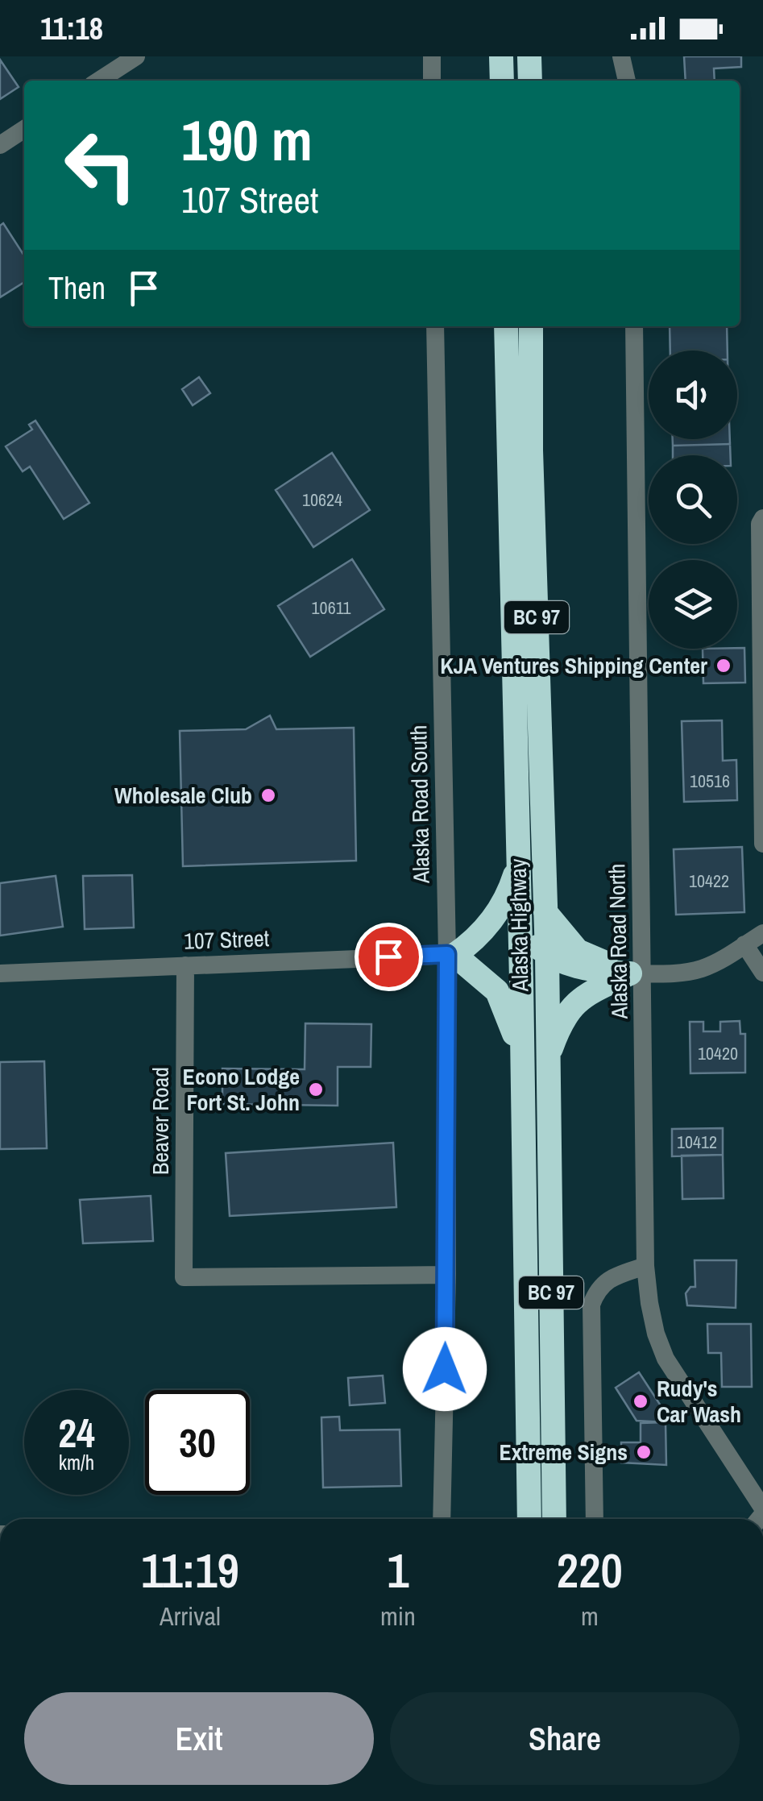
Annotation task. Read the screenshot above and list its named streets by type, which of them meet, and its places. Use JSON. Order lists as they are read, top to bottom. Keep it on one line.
{"streets":{"highway":["BC 97","Alaska Highway"],"street":["Alaska Road South","107 Street","Alaska Road North","Beaver Road"]},"crossings":[["Alaska Road South","107 Street"],["Alaska Road South","Beaver Road"],["107 Street","Beaver Road"]],"places":["KJA Ventures Shipping Center","Wholesale Club","Econo Lodge Fort St. John","Rudy's Car Wash","Extreme Signs"],"house_numbers":["10624","10611","10516","10422","10420","10412"],"page":{"status":"11:18","turn":["190 m","107 Street"],"then":"Then","speed":"24 km/h","limit":"30","eta":["11:19","Arrival","1","min","220","m"],"buttons":["Exit","Share"]}}
